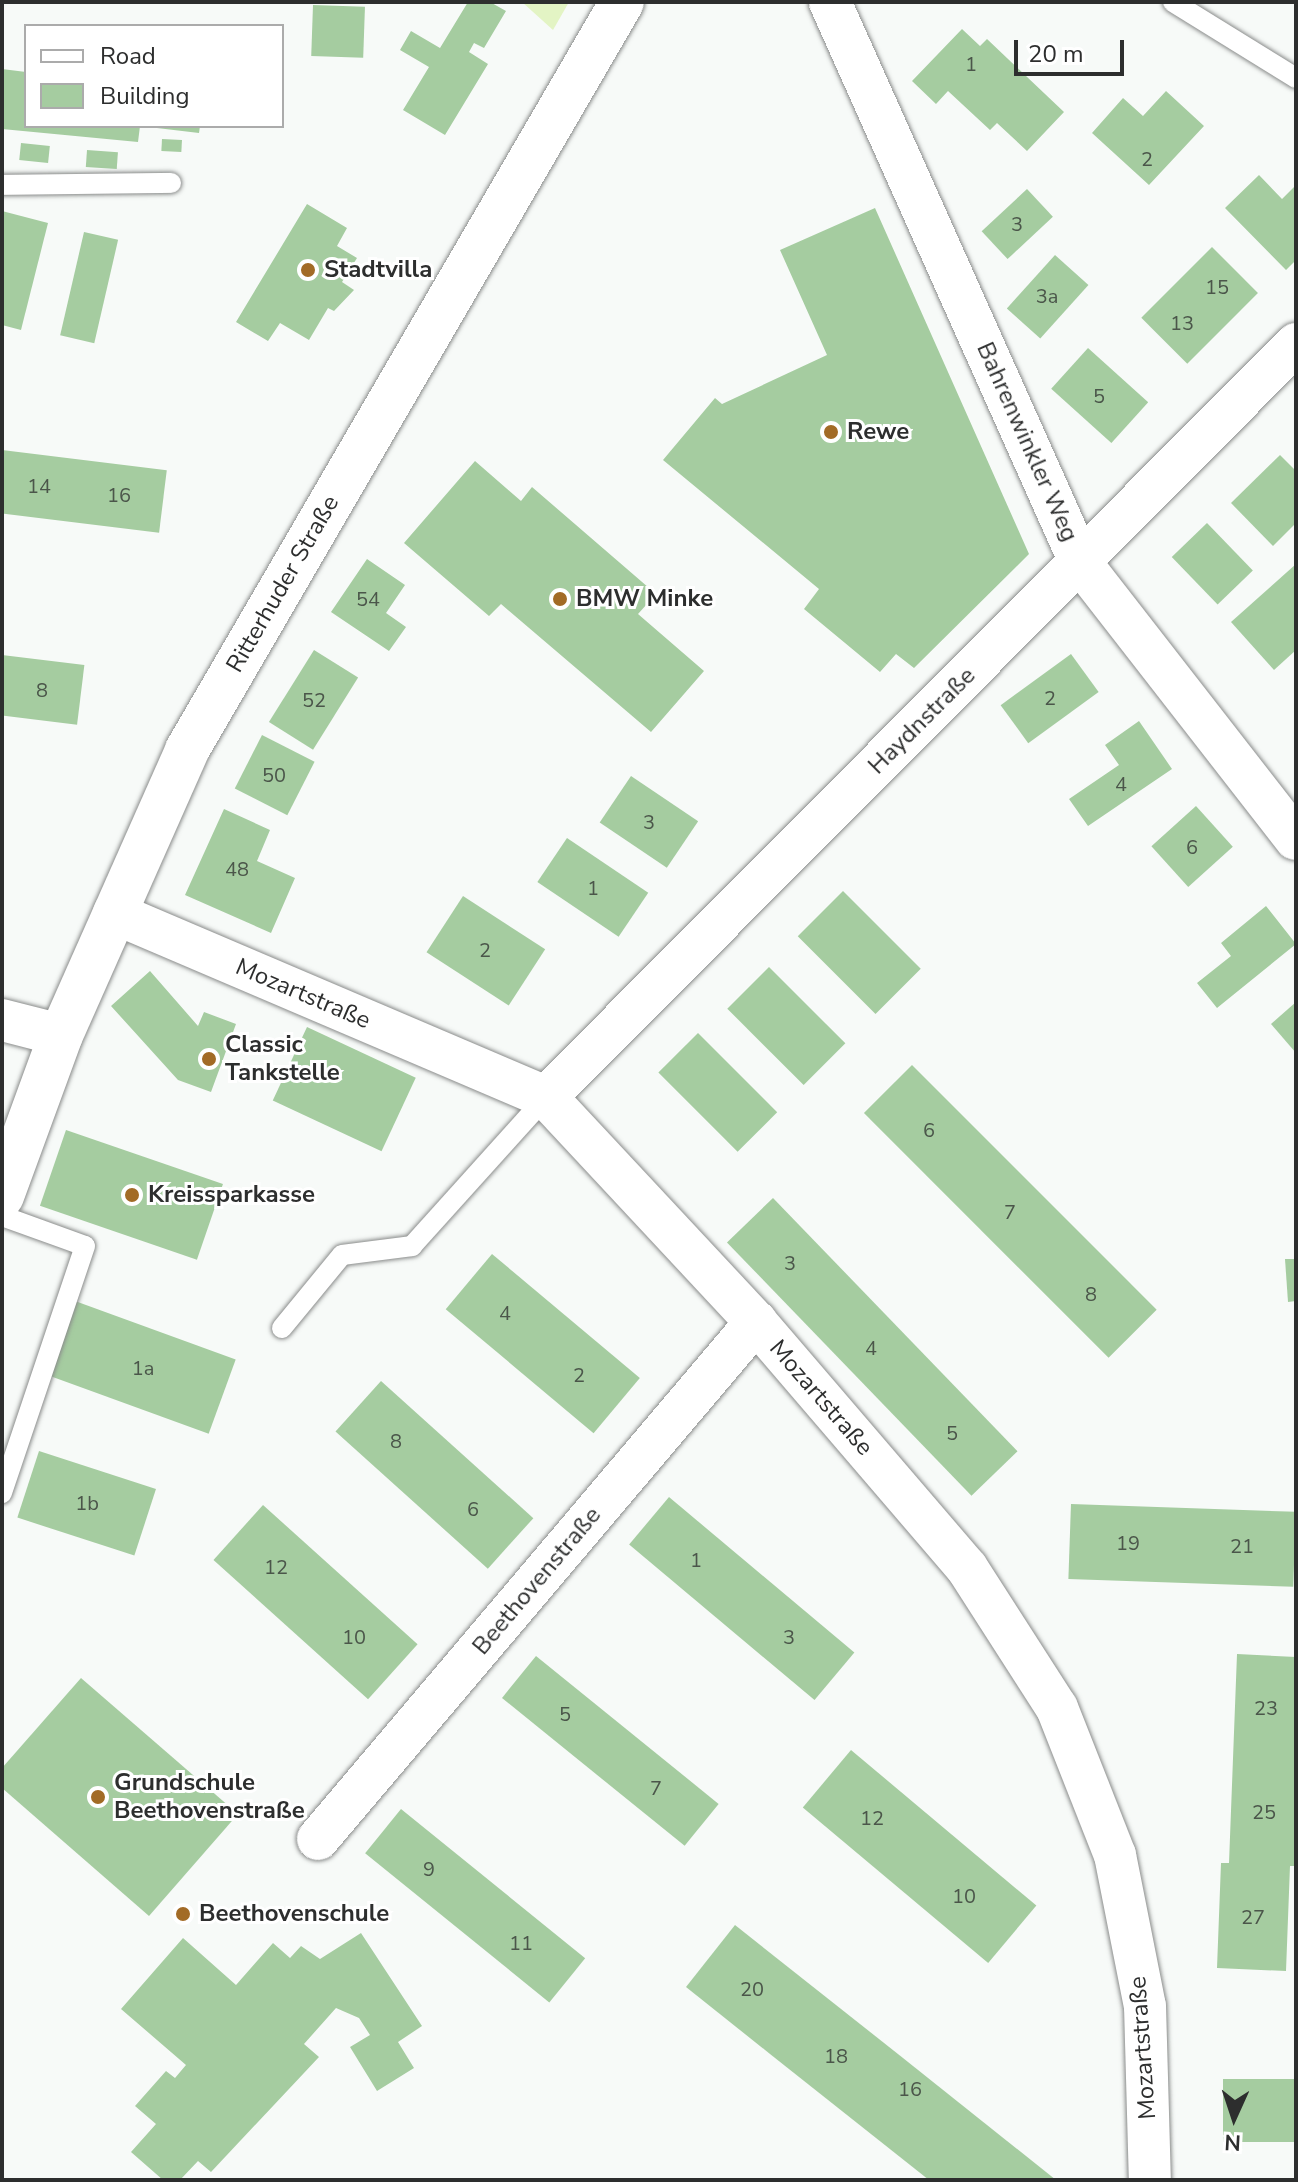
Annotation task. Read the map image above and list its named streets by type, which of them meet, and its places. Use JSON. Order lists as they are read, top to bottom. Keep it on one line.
{"streets":{"street":["Bahrenwinkler Weg","Ritterhuder Straße","Haydnstraße","Mozartstraße","Beethovenstraße"]},"crossings":[["Bahrenwinkler Weg","Haydnstraße"],["Ritterhuder Straße","Mozartstraße"],["Haydnstraße","Mozartstraße"],["Mozartstraße","Beethovenstraße"]],"places":["Stadtvilla","Rewe","BMW Minke","Classic Tankstelle","Kreissparkasse","Grundschule Beethovenstraße","Beethovenschule"],"house_numbers":["1","2","3","15","3a","13","5","14","16","54","8","2","52","50","4","3","6","48","1","2","6","7","3","8","4","4","1a","2","5","8","1b","6","19","21","1","12","10","3","23","5","7","25","12","9","10","27","11","20","18","16"],"legend":["Road","Building"],"scale_bar":"20 m","north":"bottom"}
